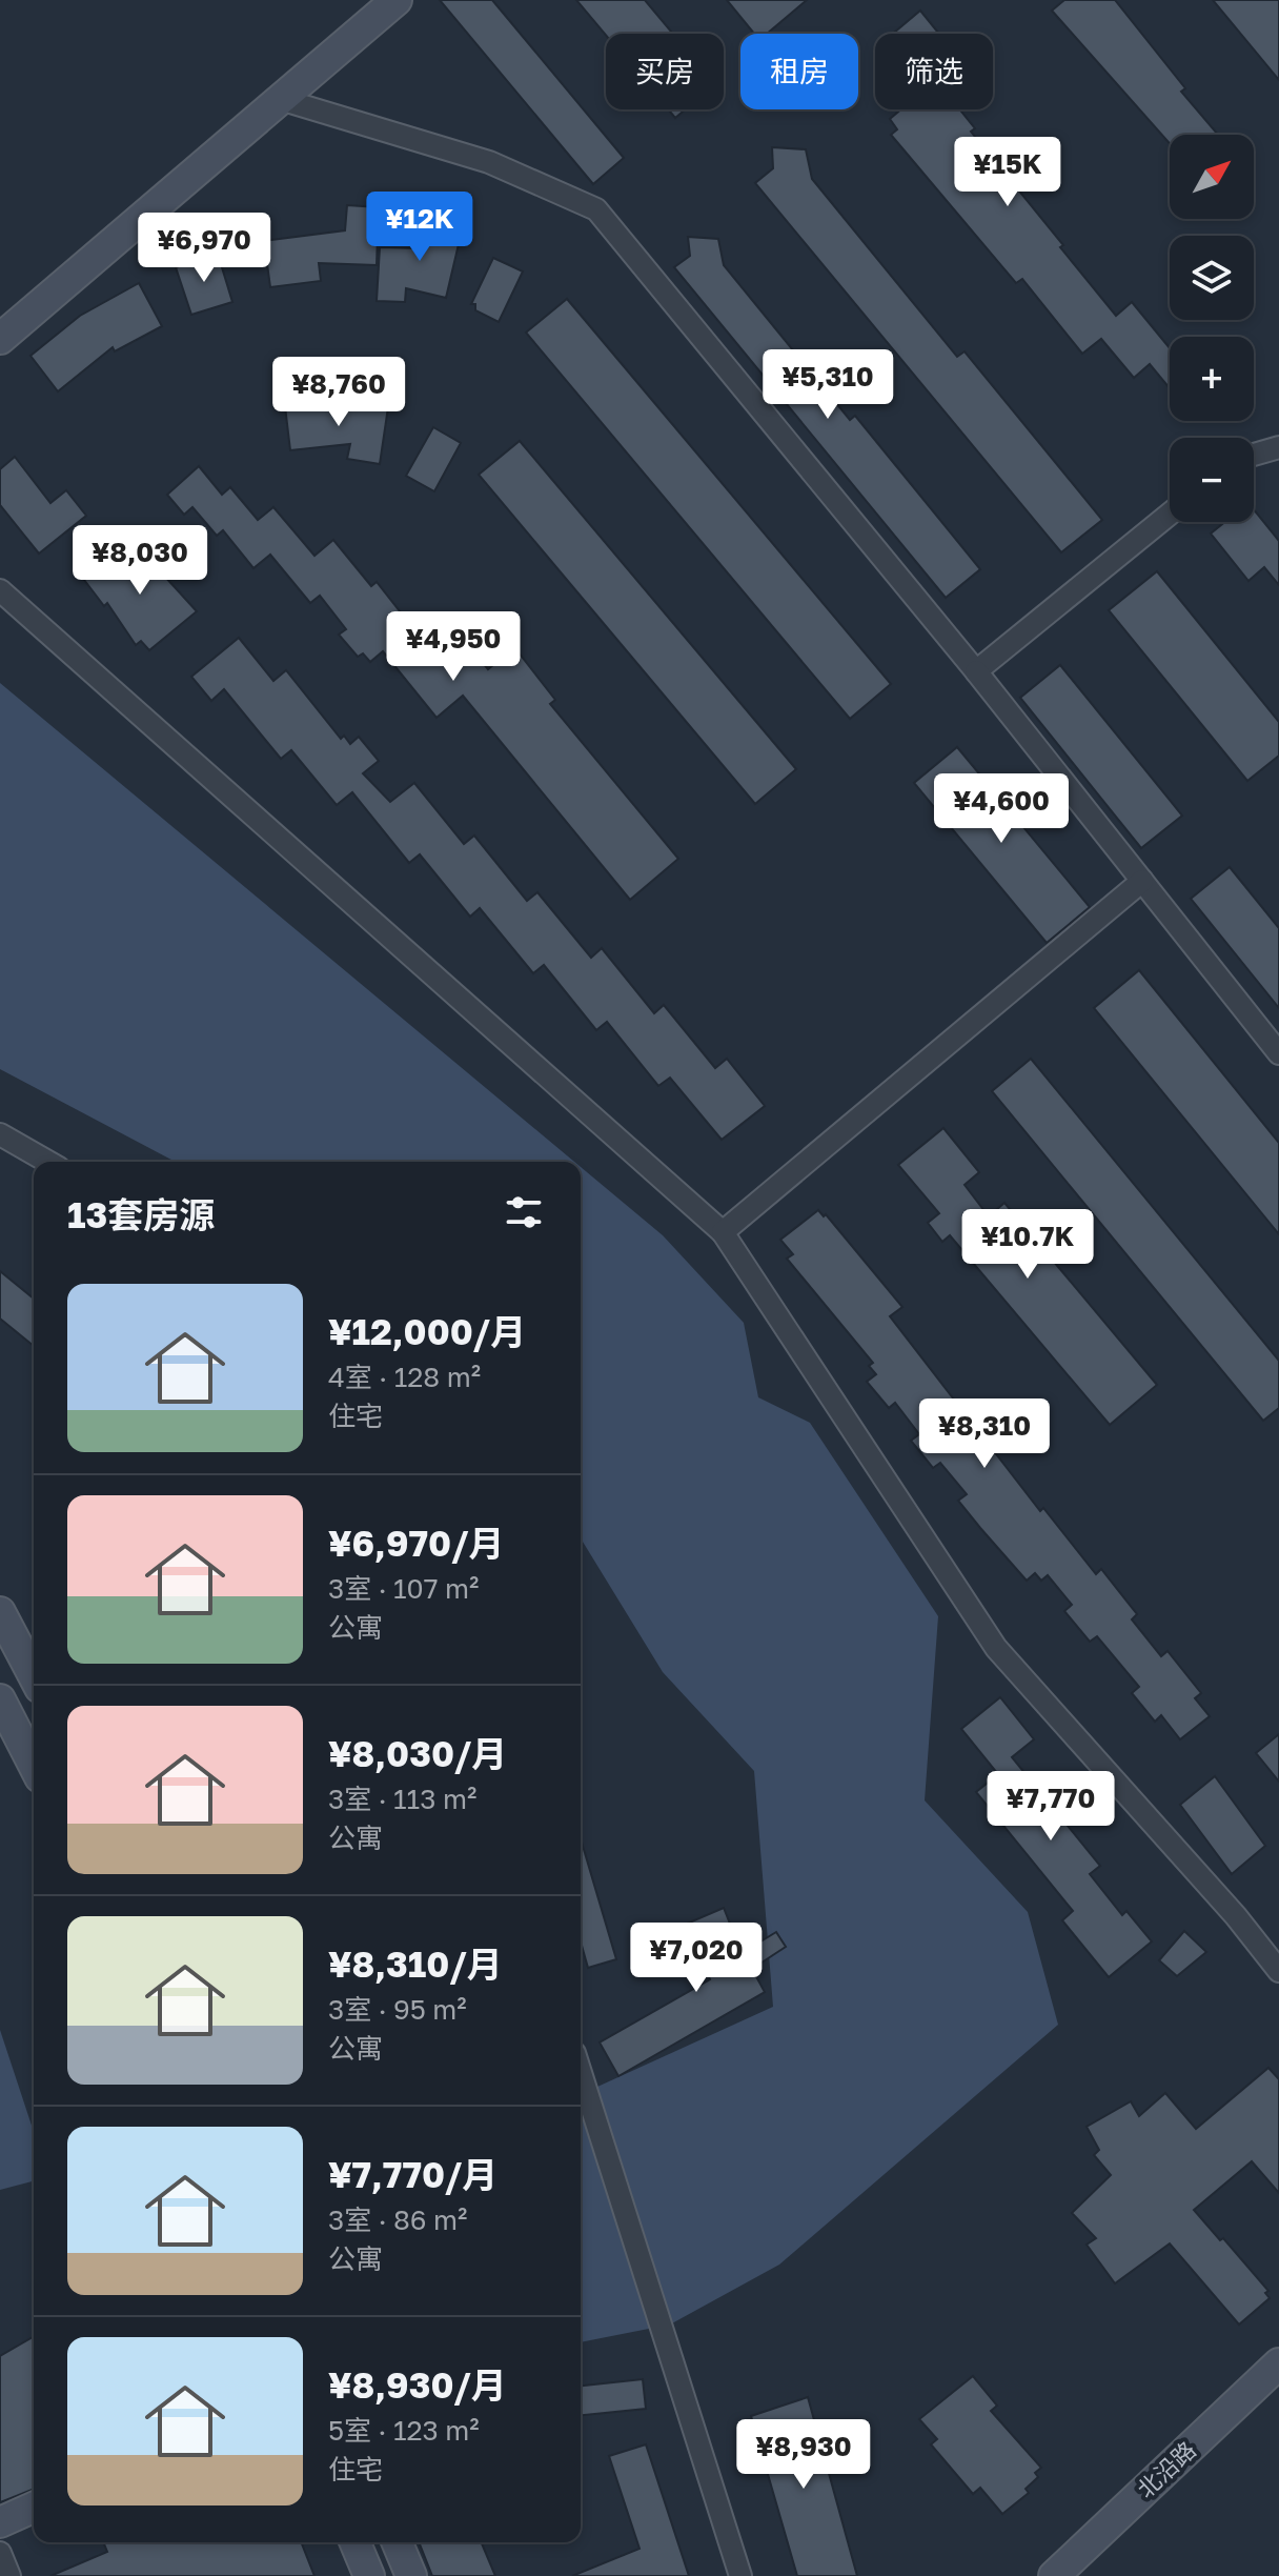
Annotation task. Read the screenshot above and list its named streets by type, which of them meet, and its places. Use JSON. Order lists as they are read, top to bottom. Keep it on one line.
{"streets":{"main road":["北沿路"]},"north":"top right","page":{"chip":["买房","租房","筛选"],"map_buttons":["+","−"],"price":["¥15K","¥12K","¥6,970","¥5,310","¥8,760","¥8,030","¥4,950","¥4,600","¥10.7K","¥8,310","¥7,770","¥7,020","¥8,930"],"heading":"13套房源","list":[{"name":"¥12,000/月","note":"4室 · 128 m² · 住宅"},{"name":"¥6,970/月","note":"3室 · 107 m² · 公寓"},{"name":"¥8,030/月","note":"3室 · 113 m² · 公寓"},{"name":"¥8,310/月","note":"3室 · 95 m² · 公寓"},{"name":"¥7,770/月","note":"3室 · 86 m² · 公寓"},{"name":"¥8,930/月","note":"5室 · 123 m² · 住宅"}]}}
